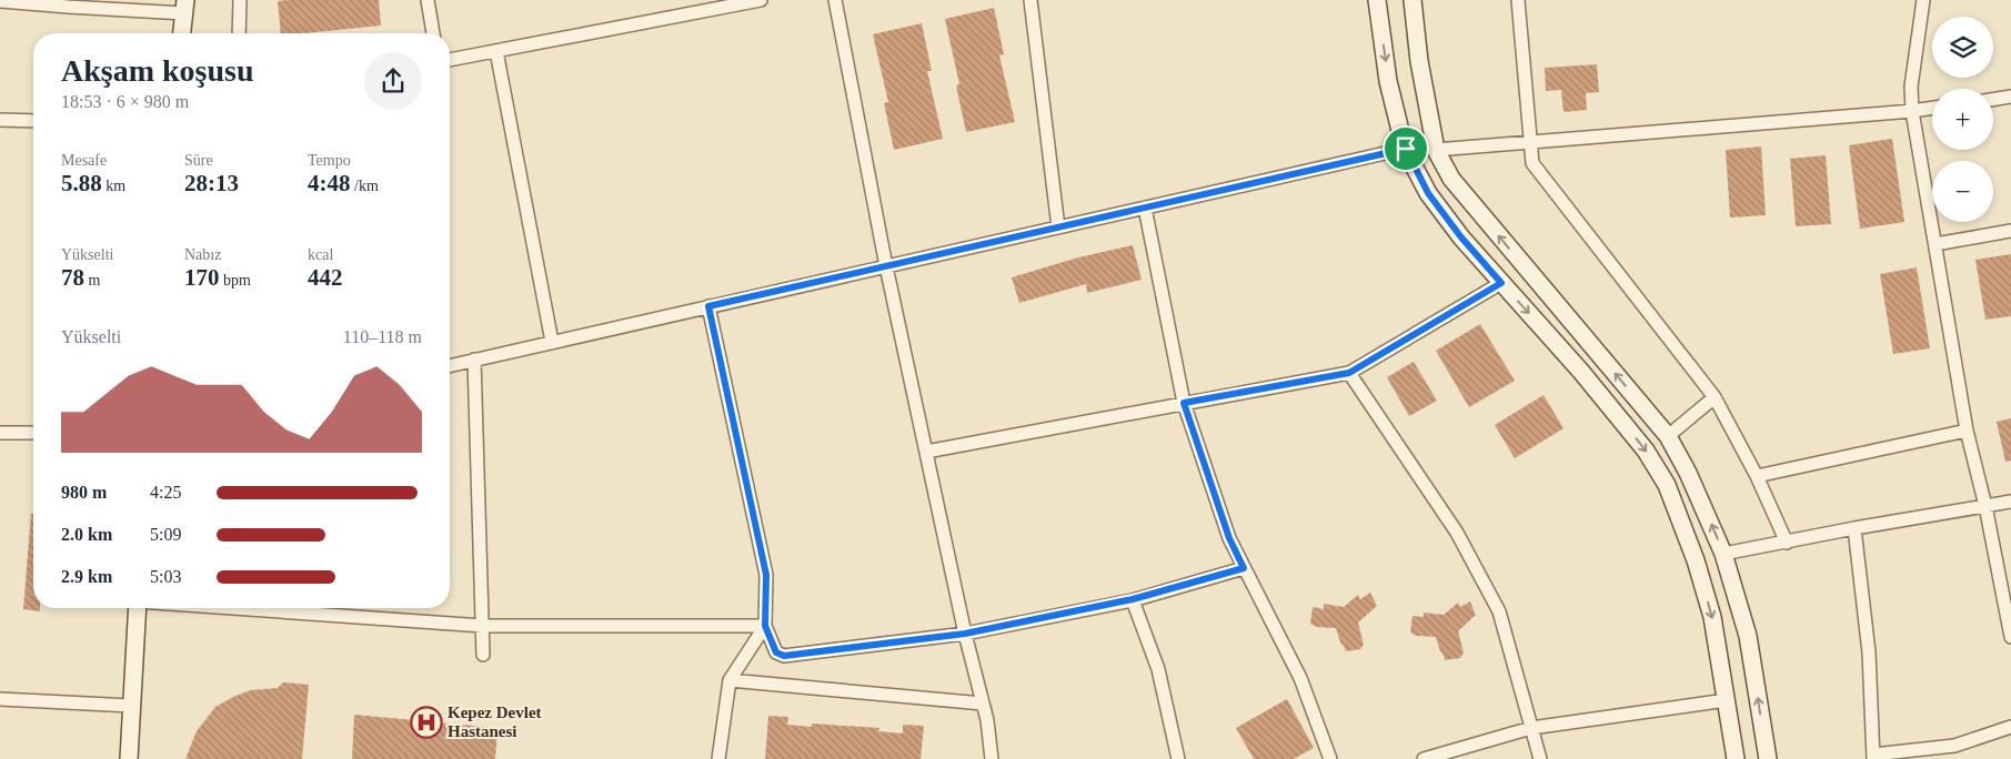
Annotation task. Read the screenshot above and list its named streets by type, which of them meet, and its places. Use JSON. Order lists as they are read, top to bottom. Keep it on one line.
{"places":{"hospital":["Kepez Devlet Hastanesi"]},"page":{"map_buttons":["+","−"],"heading":["Akşam koşusu","18:53 · 6 × 980 m"],"stats":[["Mesafe","5.88 km"],["Süre","28:13"],["Tempo","4:48 /km"],["Yükselti","78 m"],["Nabız","170 bpm"],["kcal","442"]],"chart":["Yükselti","110–118 m"],"list":[{"name":"980 m","note":"4:25"},{"name":"2.0 km","note":"5:09"},{"name":"2.9 km","note":"5:03"}]}}
